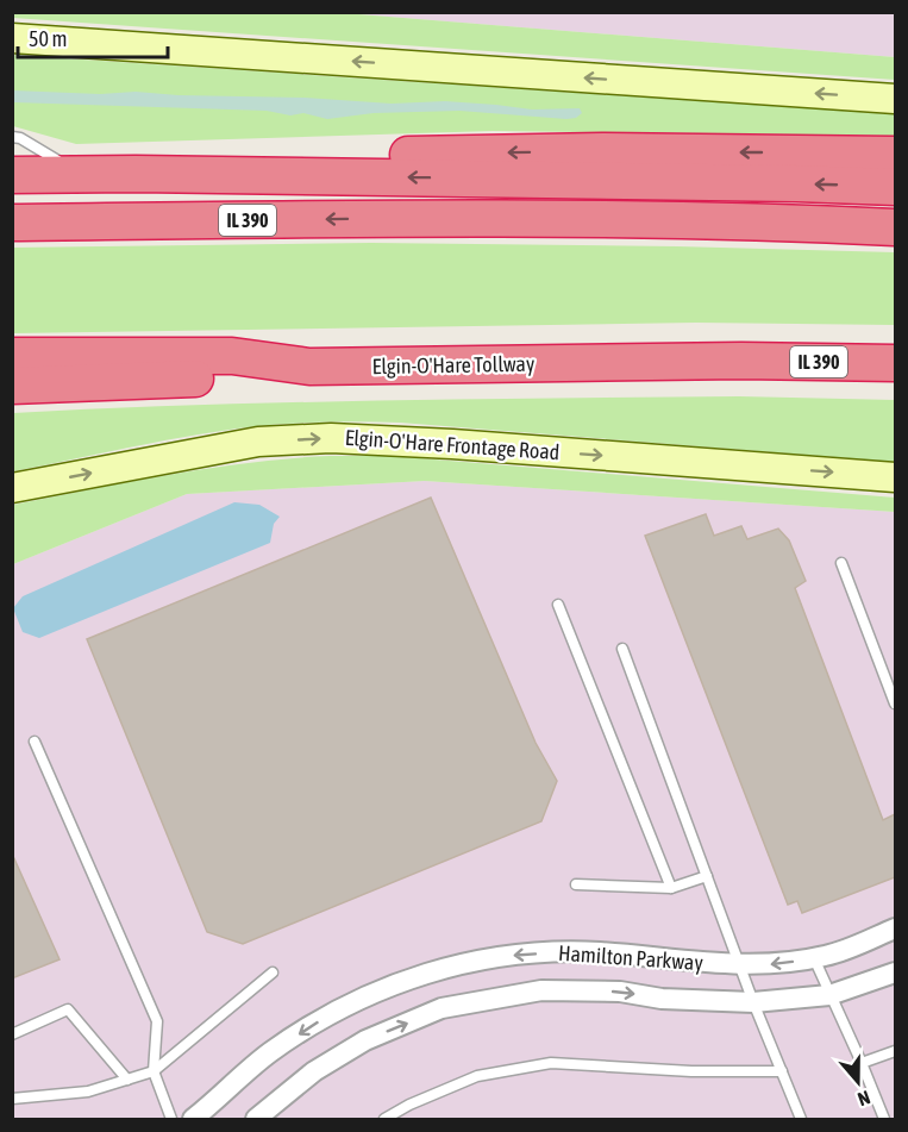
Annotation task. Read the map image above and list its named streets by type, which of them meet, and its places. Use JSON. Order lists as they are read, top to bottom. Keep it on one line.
{"streets":{"highway":["IL 390","Elgin-O'Hare Tollway"],"main road":["Elgin-O'Hare Frontage Road"],"street":["Hamilton Parkway"]},"one_way":["Elgin-O'Hare Frontage Road"],"scale_bar":"50 m","north":"bottom"}
